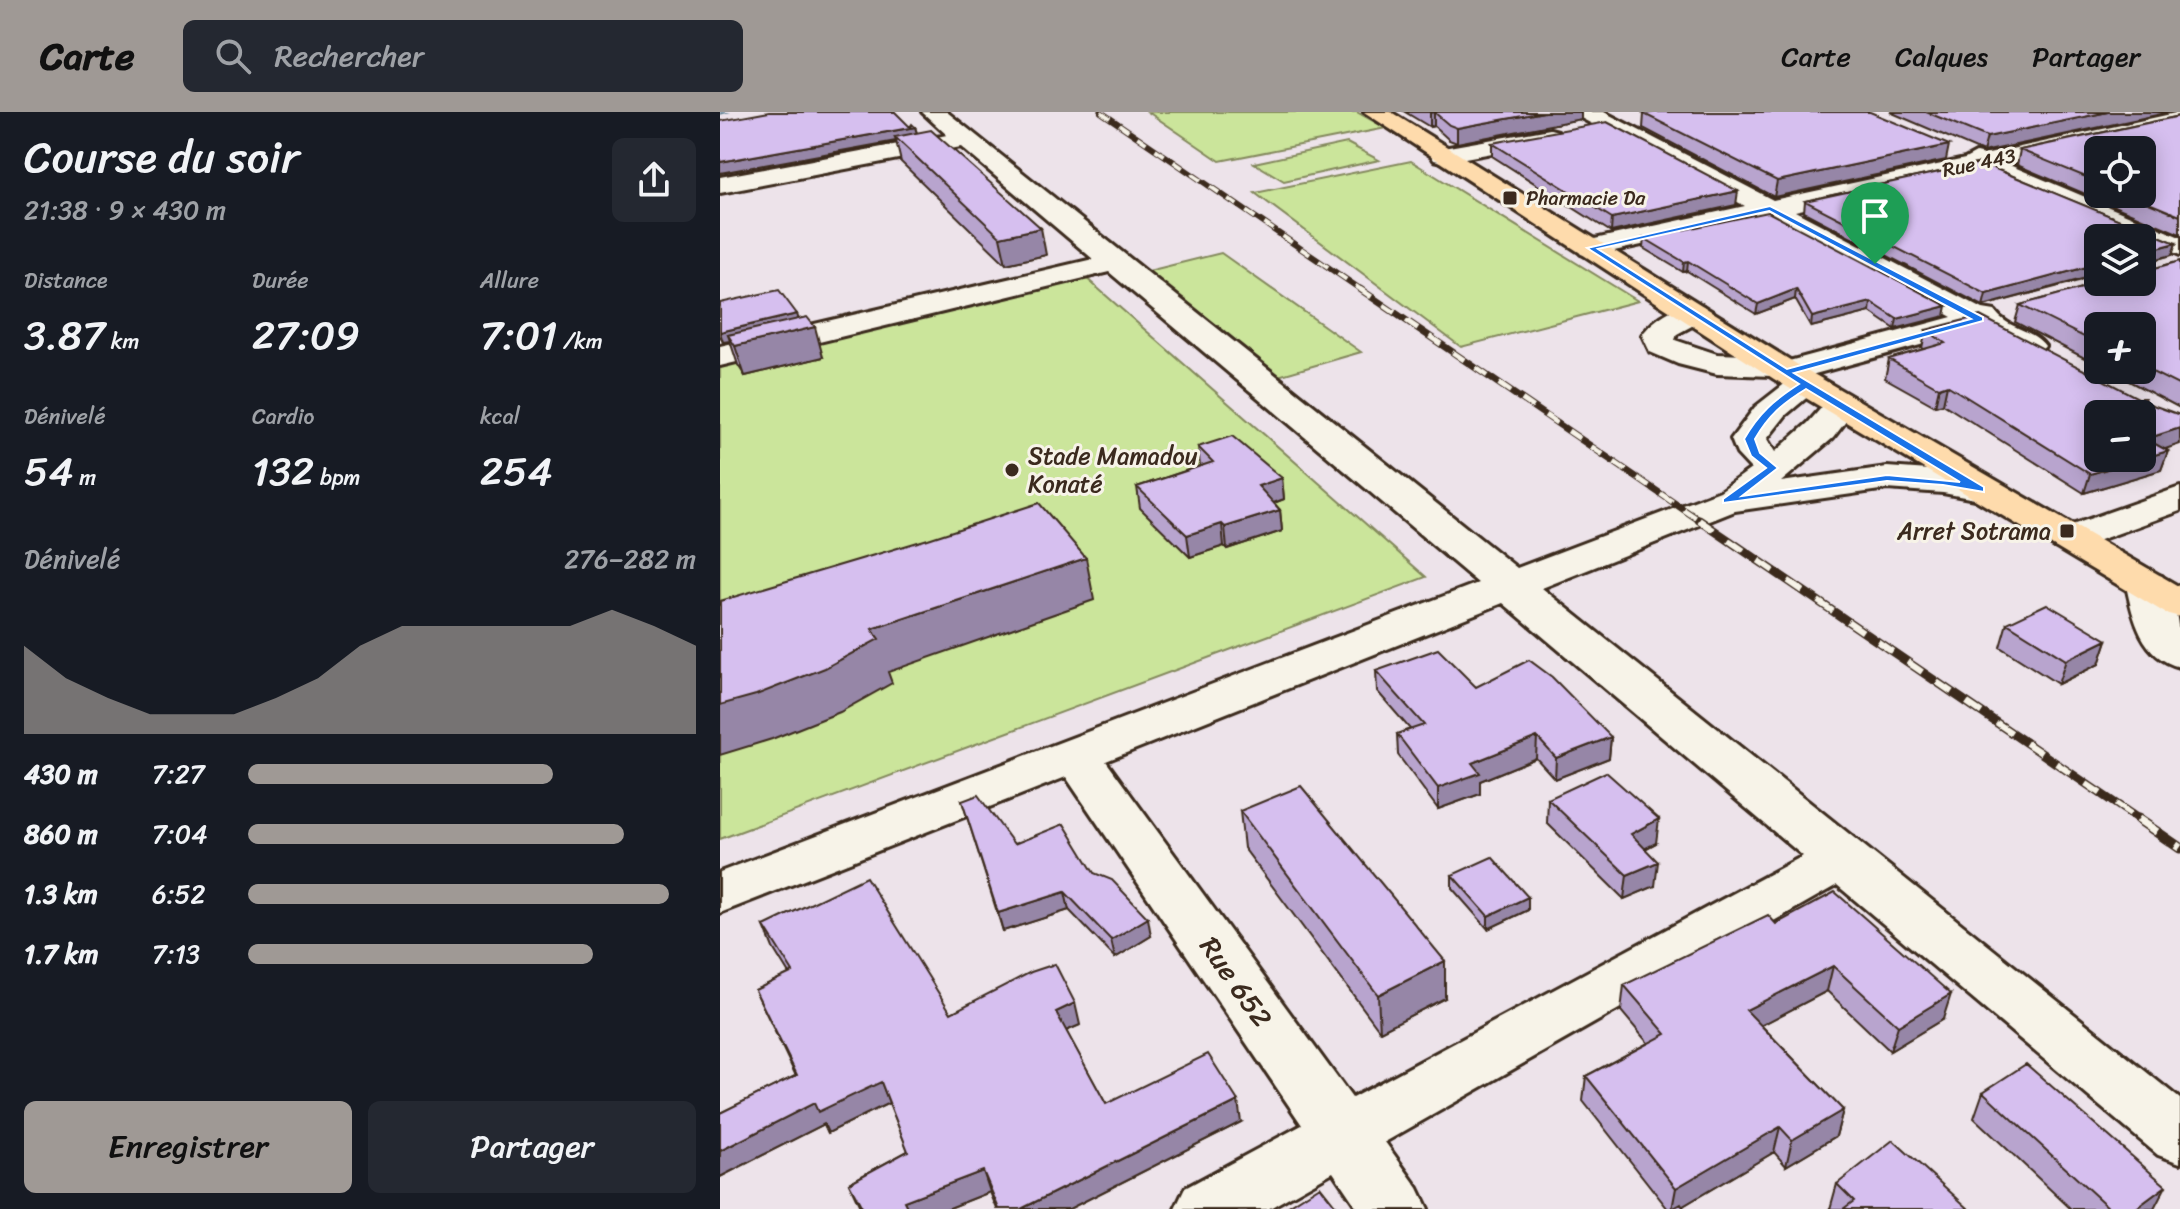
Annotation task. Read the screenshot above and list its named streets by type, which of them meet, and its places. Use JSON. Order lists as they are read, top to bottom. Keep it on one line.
{"streets":{"street":["Rue 443","Rue 652"]},"places":{"transit":["Pharmacie Da","Arret Sotrama"],"other":["Stade Mamadou Konaté"]},"page":{"header":"Carte","search":"Rechercher","nav":["Carte","Calques","Partager"],"heading":["Course du soir","21:38 · 9 × 430 m"],"map_buttons":["+","−"],"stats":[["Distance","3.87 km"],["Durée","27:09"],["Allure","7:01 /km"],["Dénivelé","54 m"],["Cardio","132 bpm"],["kcal","254"]],"chart":["Dénivelé","276–282 m"],"list":[{"name":"430 m","note":"7:27"},{"name":"860 m","note":"7:04"},{"name":"1.3 km","note":"6:52"},{"name":"1.7 km","note":"7:13"}],"buttons":["Enregistrer","Partager"]}}
